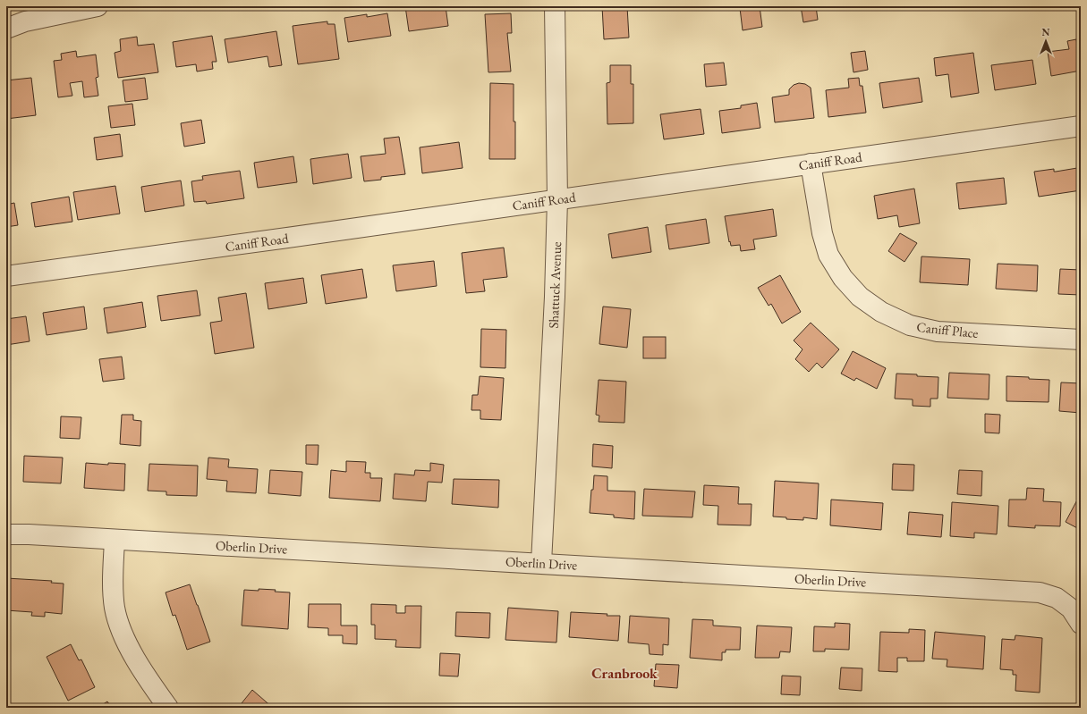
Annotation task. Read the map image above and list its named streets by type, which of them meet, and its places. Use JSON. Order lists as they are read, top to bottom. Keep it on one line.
{"streets":{"street":["Caniff Road","Shattuck Avenue","Caniff Place","Oberlin Drive"]},"crossings":[["Caniff Road","Shattuck Avenue"],["Caniff Road","Caniff Place"],["Shattuck Avenue","Oberlin Drive"]],"districts":["Cranbrook"],"north":"top"}
